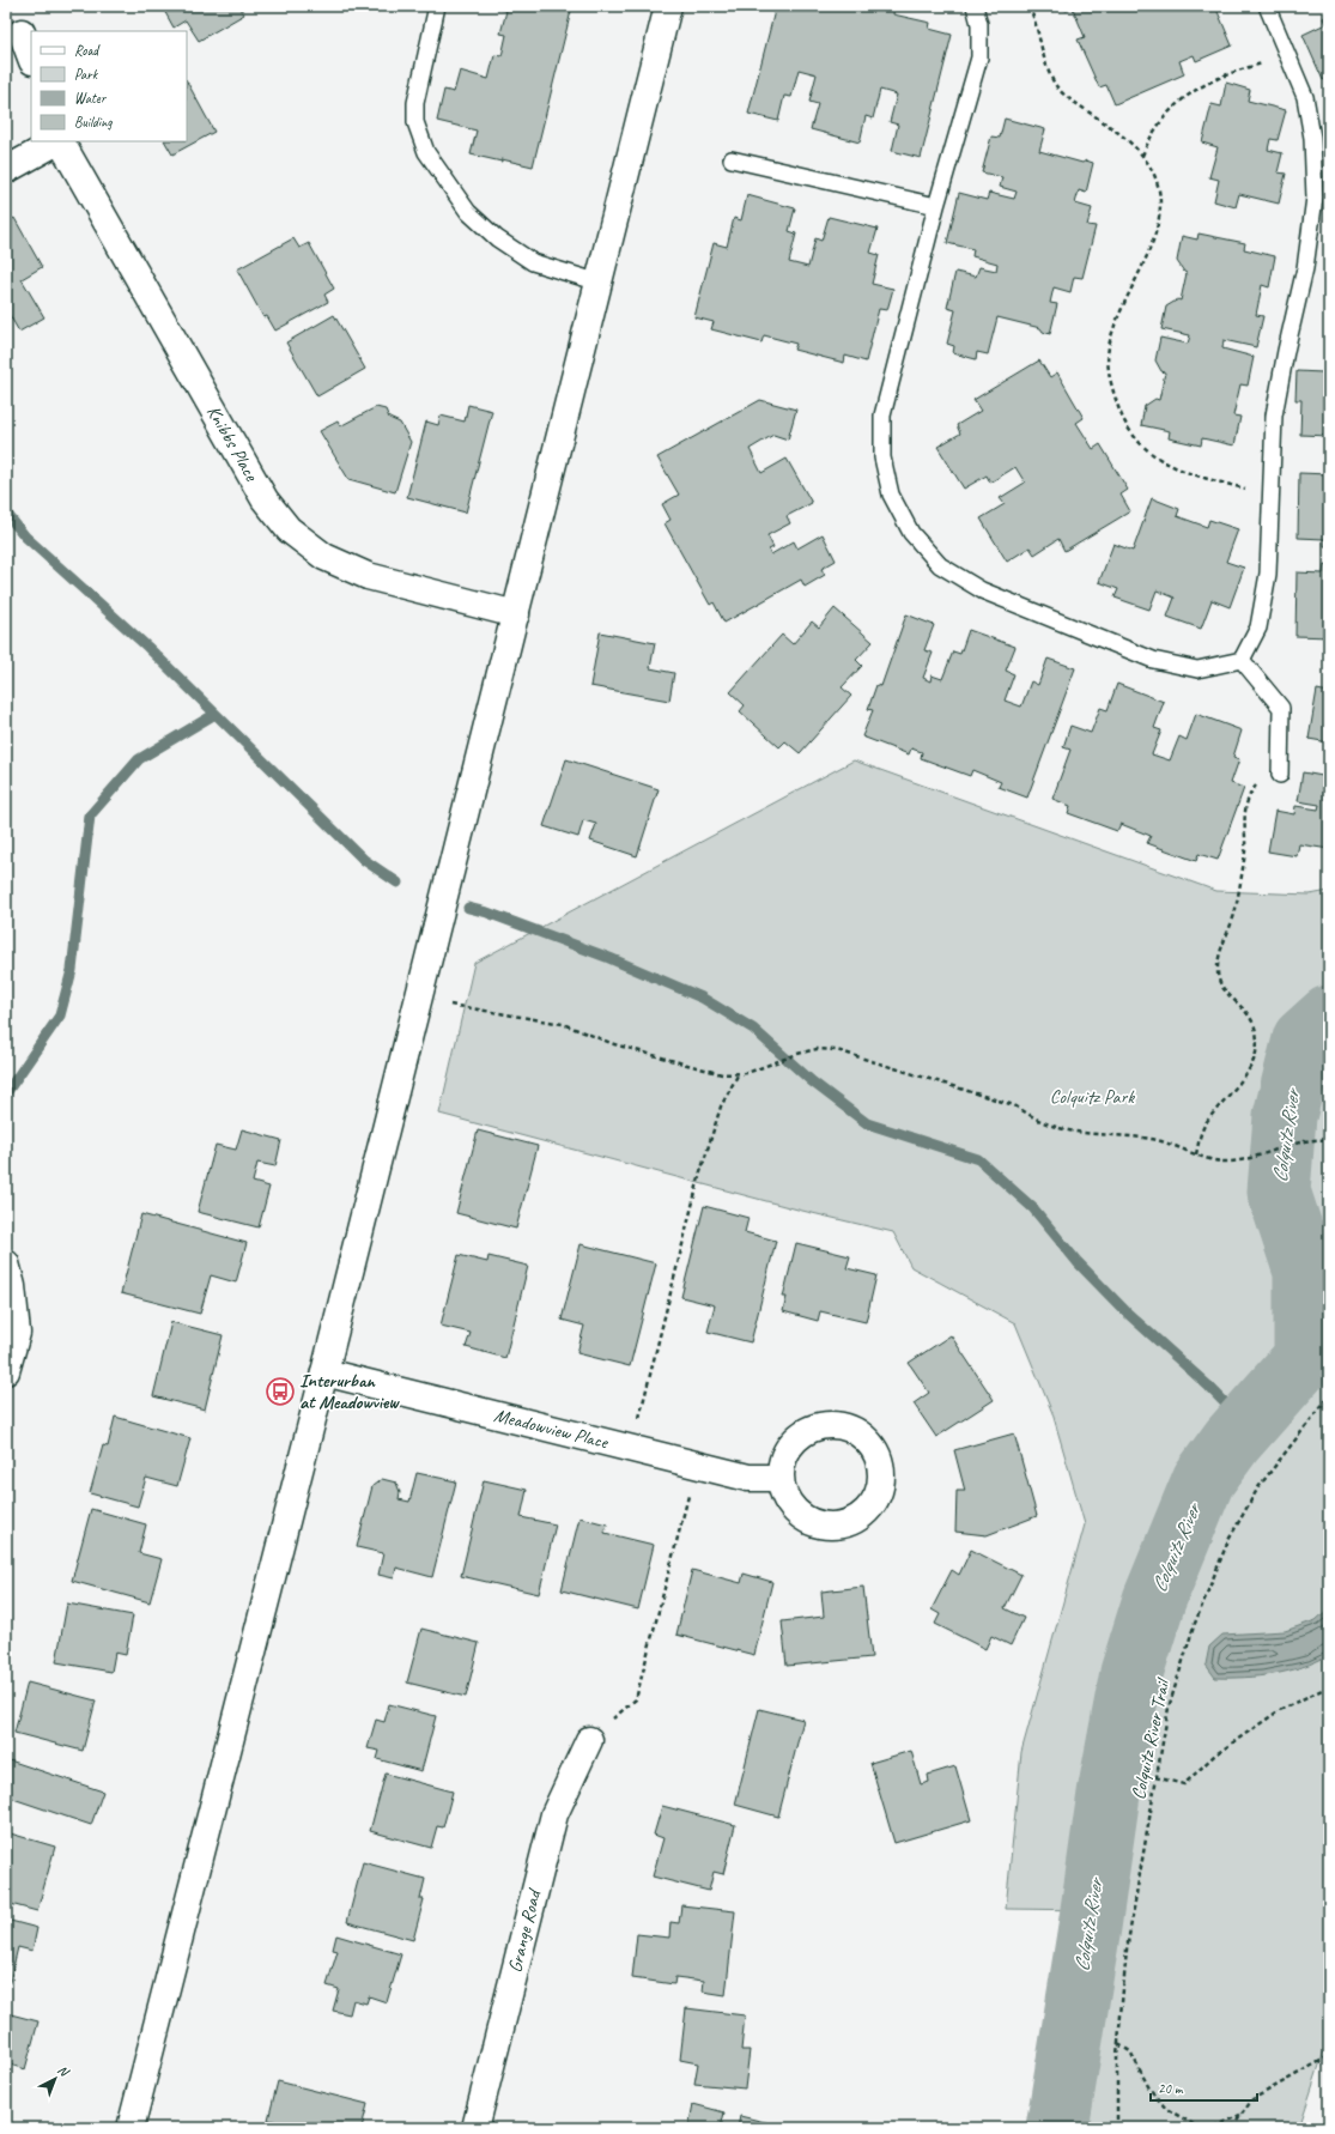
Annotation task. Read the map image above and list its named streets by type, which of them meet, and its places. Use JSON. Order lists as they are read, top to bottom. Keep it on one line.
{"streets":{"main road":["Knibbs Place","Meadowview Place","Grange Road"],"path":["Colquitz River Trail"]},"water":["Colquitz River"],"parks":["Colquitz Park"],"places":{"bus stop":["Interurban at Meadowview"]},"legend":["Road","Park","Water","Building"],"scale_bar":"20 m","north":"top right"}
